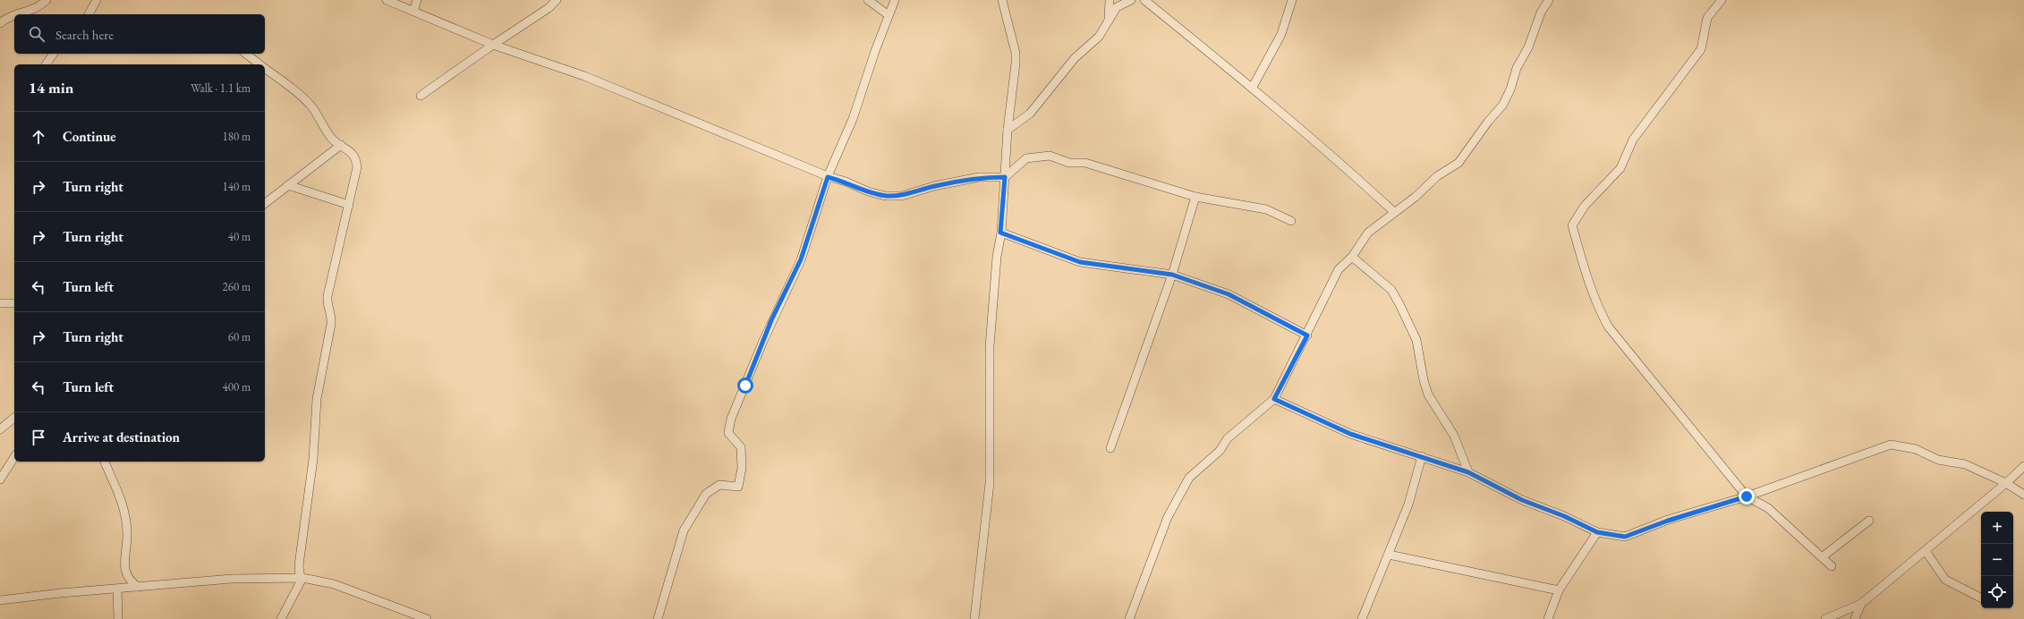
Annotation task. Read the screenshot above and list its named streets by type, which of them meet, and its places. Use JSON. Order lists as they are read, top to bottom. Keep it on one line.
{"page":{"search":"Search here","heading":["14 min","Walk · 1.1 km"],"list":[["Continue","180 m"],["Turn right","140 m"],["Turn right","40 m"],["Turn left","260 m"],["Turn right","60 m"],["Turn left","400 m"],"Arrive at destination"],"map_buttons":["+","−"]}}
